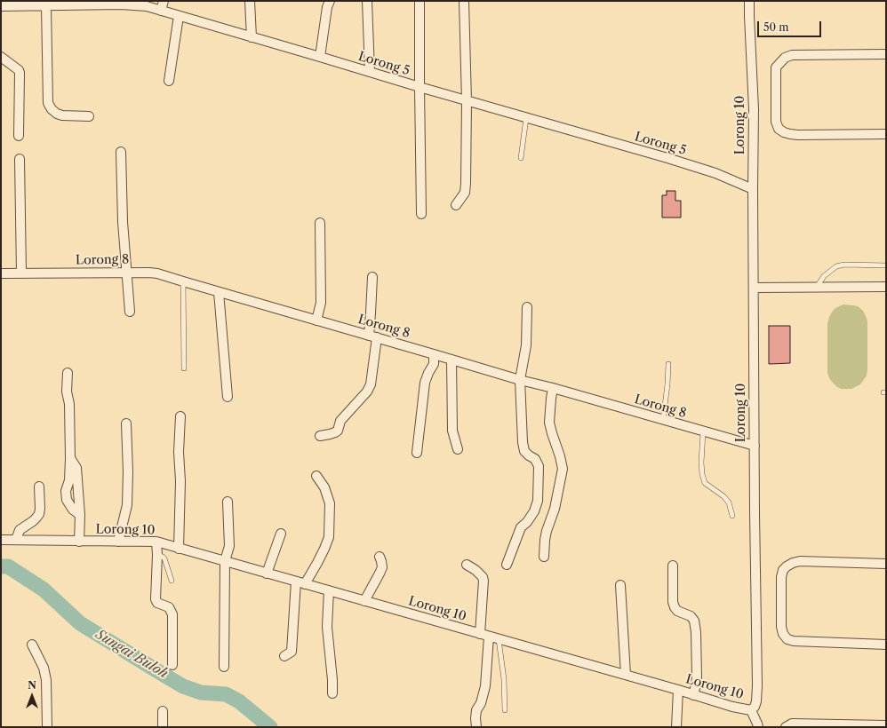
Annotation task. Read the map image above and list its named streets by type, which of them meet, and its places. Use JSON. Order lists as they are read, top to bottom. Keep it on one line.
{"streets":{"street":["Lorong 5","Lorong 10","Lorong 8"]},"crossings":[["Lorong 5","Lorong 10"],["Lorong 10","Lorong 8"]],"water":["Sungai Buloh"],"scale_bar":"50 m","north":"top"}
